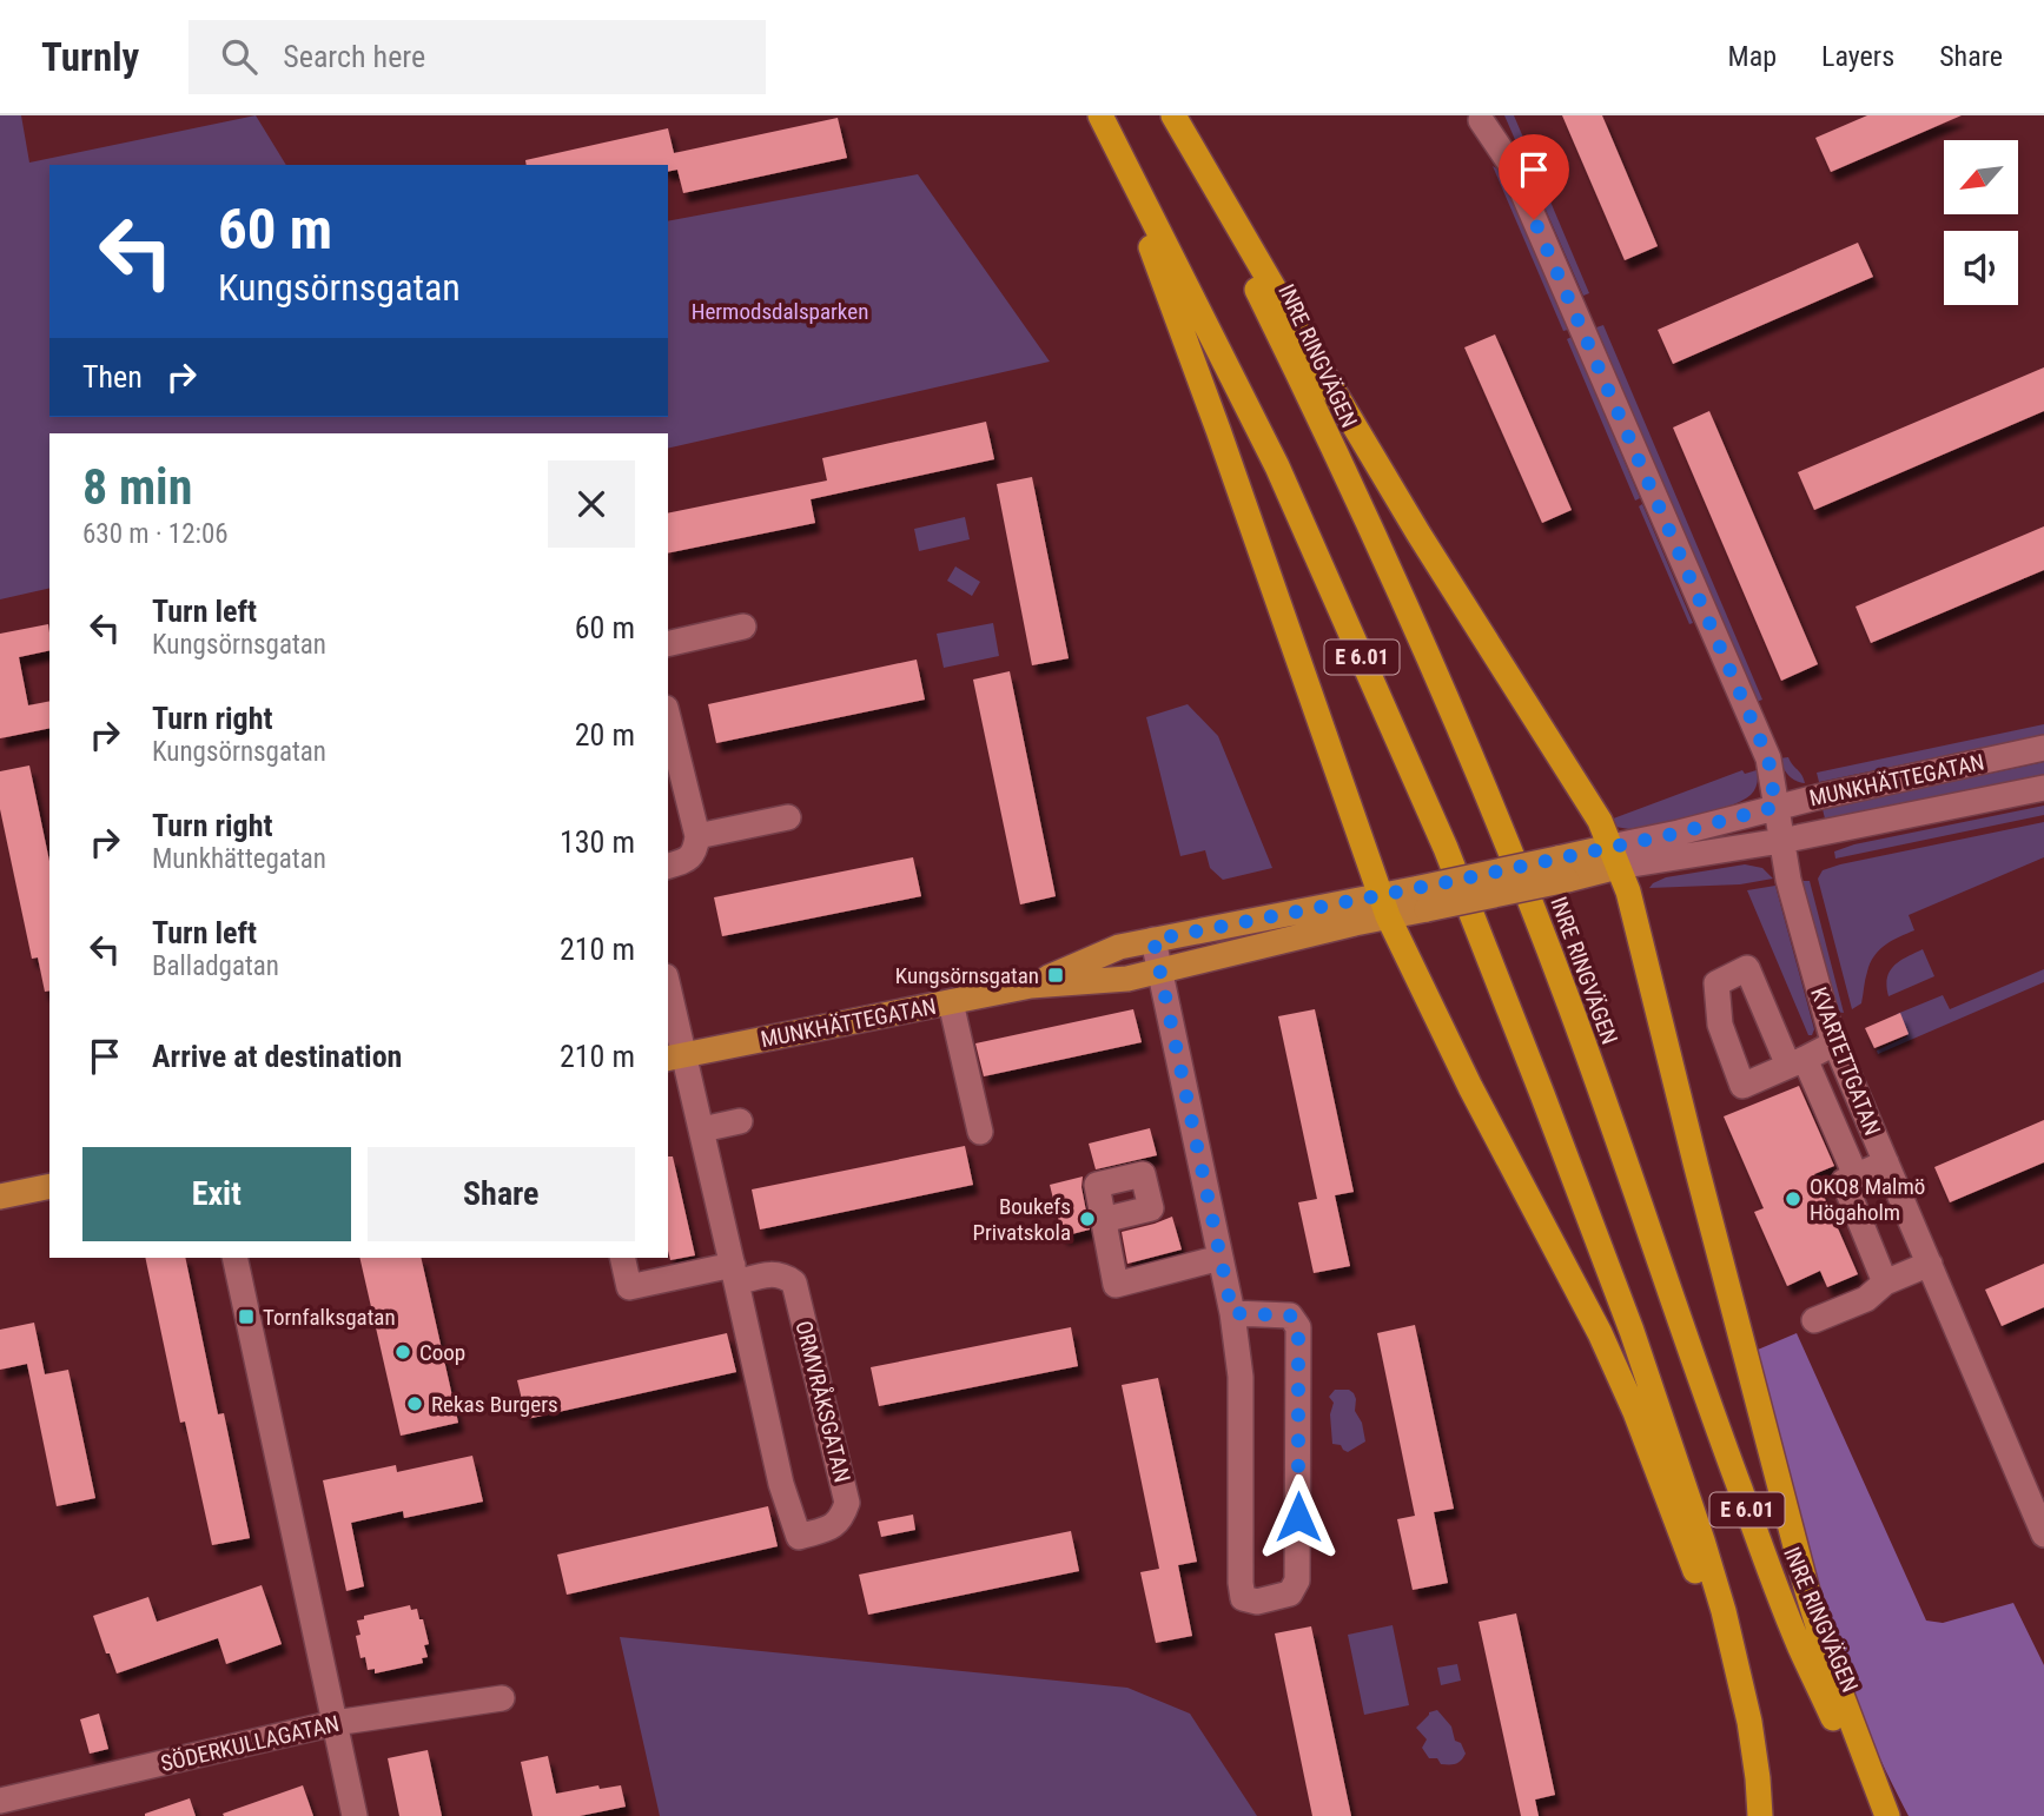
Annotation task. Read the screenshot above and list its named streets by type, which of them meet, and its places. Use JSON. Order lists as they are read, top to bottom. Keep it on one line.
{"streets":{"highway":["INRE RINGVÄGEN","E 6.01"],"main road":["MUNKHÄTTEGATAN"],"street":["KVARTETTGATAN","ORMVRÅKSGATAN","SÖDERKULLAGATAN"]},"crossings":[["MUNKHÄTTEGATAN","KVARTETTGATAN"],["MUNKHÄTTEGATAN","ORMVRÅKSGATAN"]],"parks":["Hermodsdalsparken"],"places":{"transit":["Kungsörnsgatan","Tornfalksgatan"],"other":["OKQ8 Malmö Högaholm","Boukefs Privatskola","Coop","Rekas Burgers"]},"north":"bottom left","page":{"header":"Turnly","search":"Search here","nav":["Map","Layers","Share"],"turn":["60 m","Kungsörnsgatan"],"then":"Then","heading":["8 min","630 m · 12:06"],"list":[{"name":"Turn left","note":"Kungsörnsgatan","value":"60 m"},{"name":"Turn right","note":"Kungsörnsgatan","value":"20 m"},{"name":"Turn right","note":"Munkhättegatan","value":"130 m"},{"name":"Turn left","note":"Balladgatan","value":"210 m"},{"name":"Arrive at destination","value":"210 m"}],"buttons":["Exit","Share"]}}
